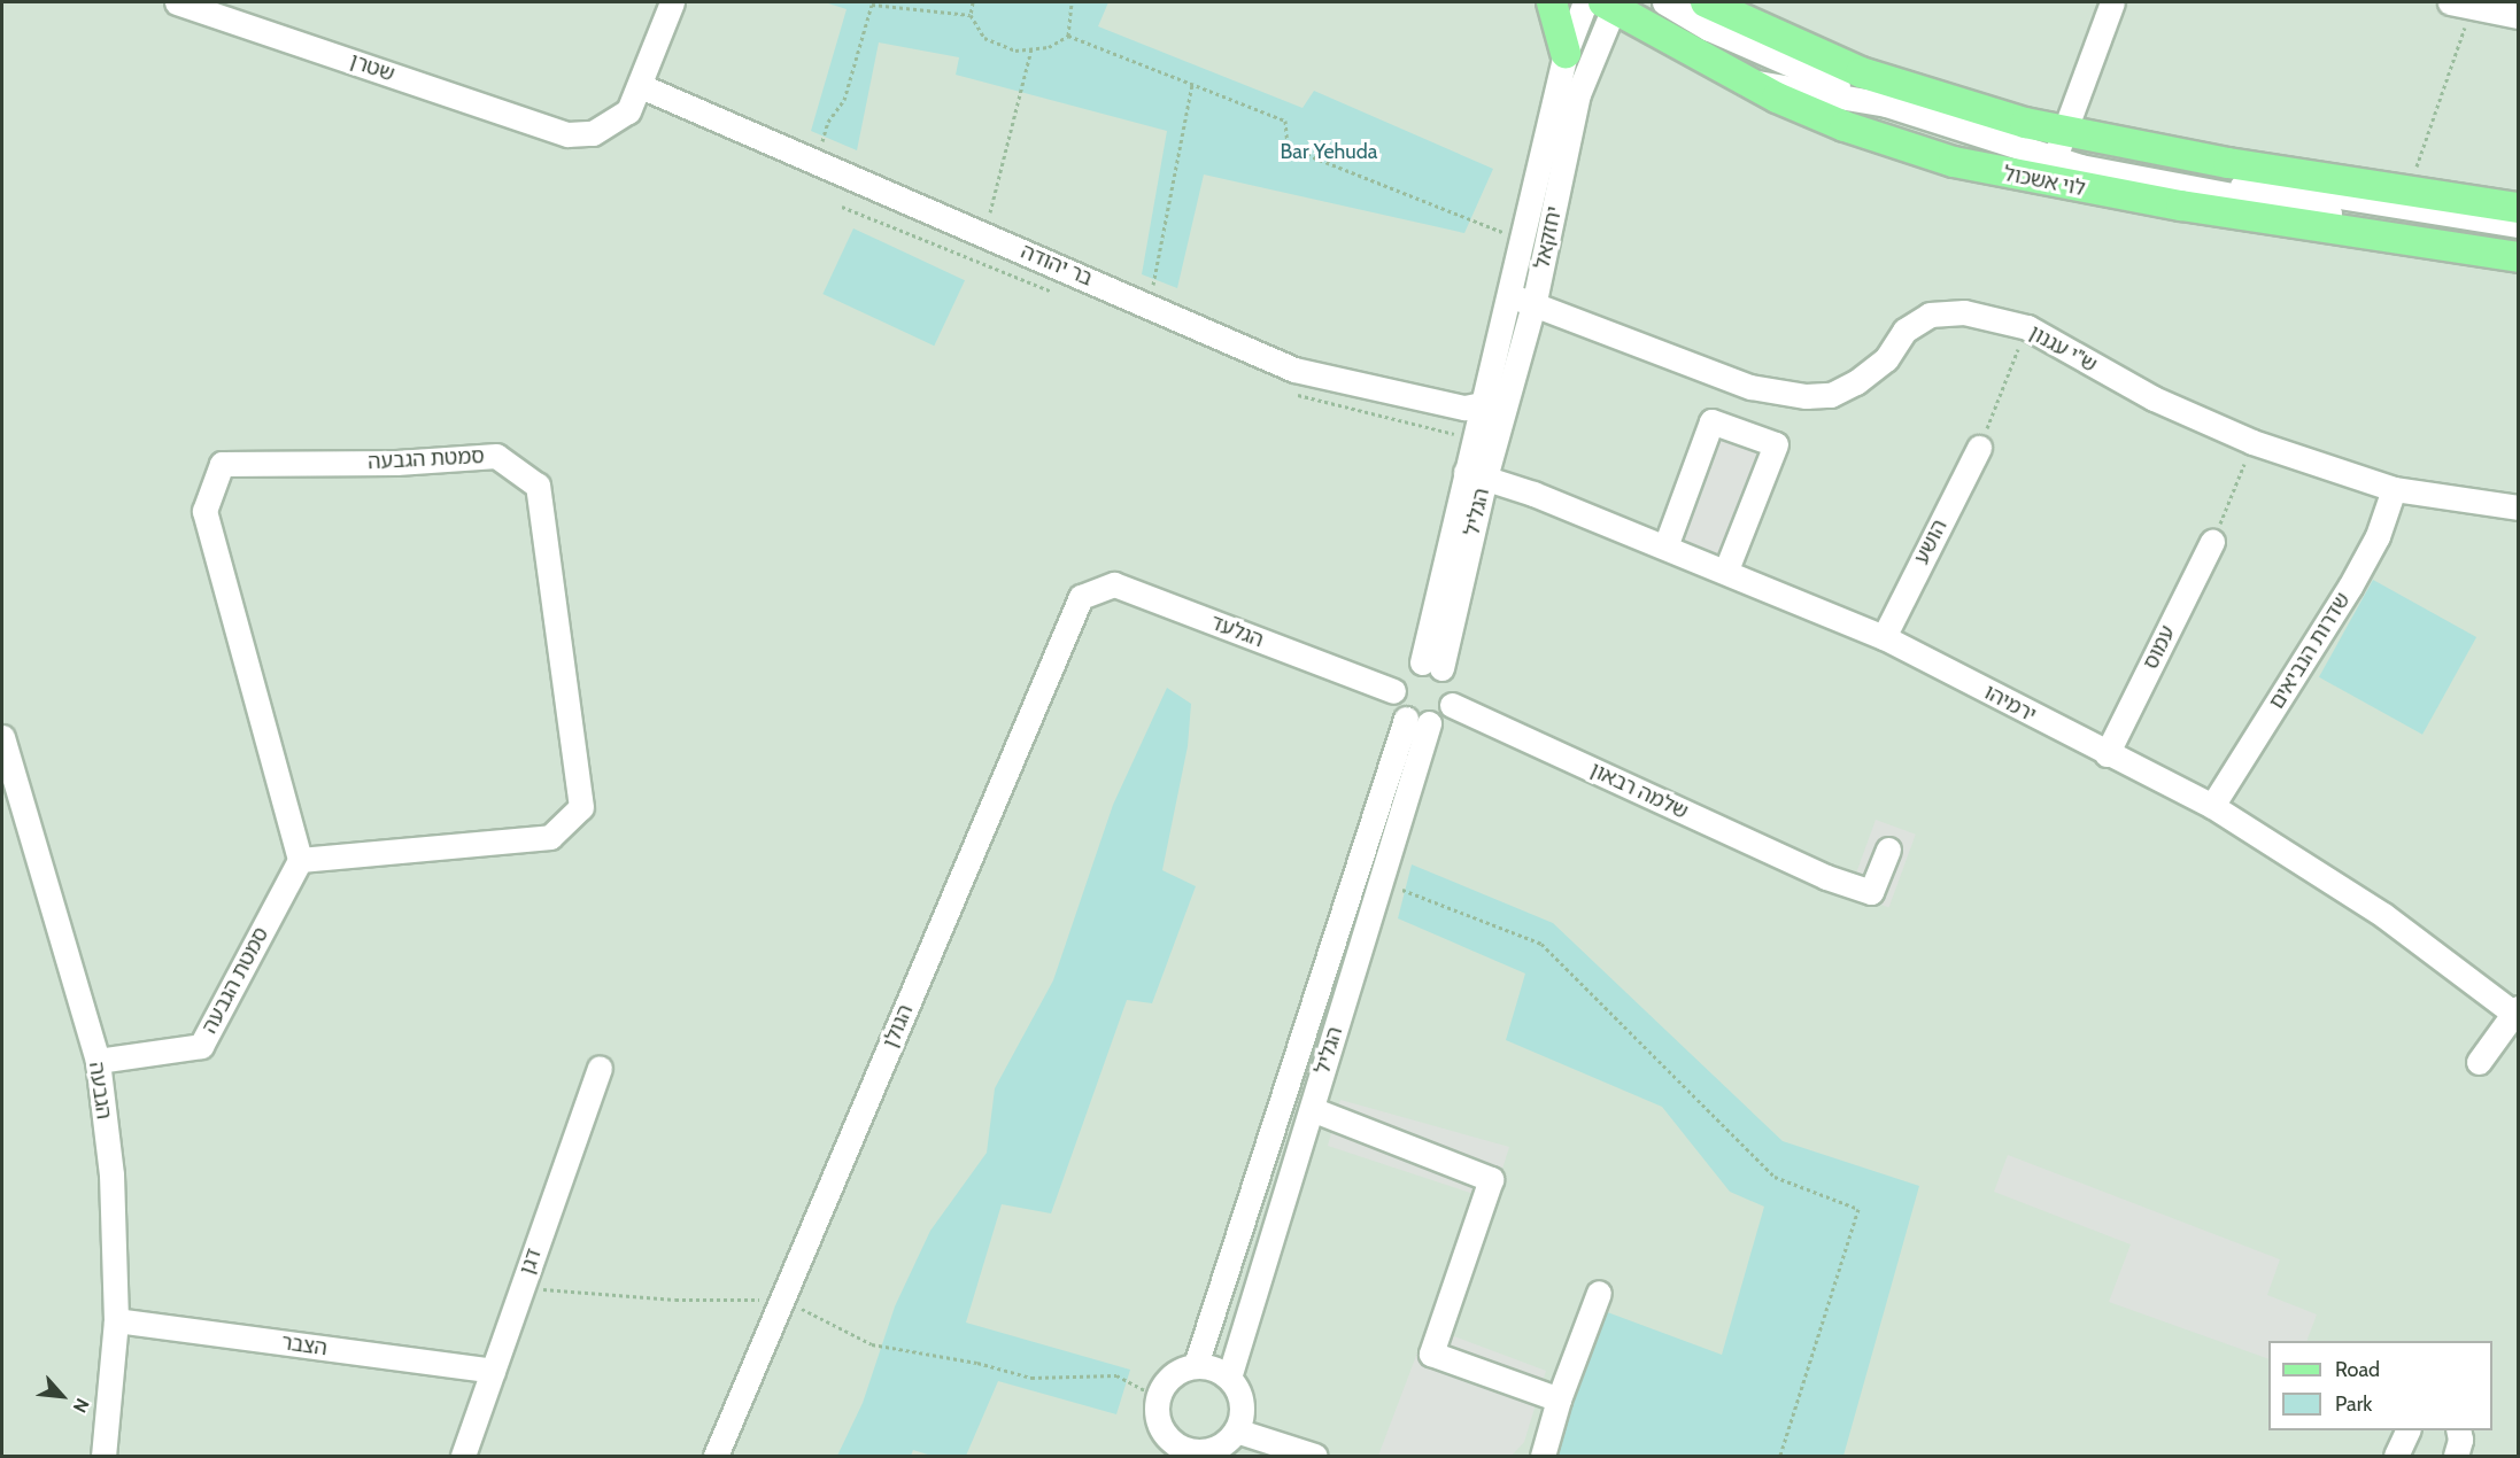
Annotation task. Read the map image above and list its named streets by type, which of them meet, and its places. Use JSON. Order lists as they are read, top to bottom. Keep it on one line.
{"streets":{"main road":["לוי אשכול"],"street":["שטרן","יחזקאל","בר יהודה","ש\"י עגנון","סמטת הגבעה","הגליל","הושע","הגלעד","עמוס","שדרות הנביאים","ירמיהו","שלמה רבאון","הגולן","הגבעה","דגן","הצבר"]},"crossings":[["שטרן","בר יהודה"],["לוי אשכול","יחזקאל"],["יחזקאל","בר יהודה"],["יחזקאל","ש\"י עגנון"],["יחזקאל","הגליל"],["יחזקאל","ירמיהו"],["ש\"י עגנון","שדרות הנביאים"],["סמטת הגבעה","הגבעה"],["הגליל","הגלעד"],["הגליל","ירמיהו"],["הגליל","שלמה רבאון"],["הושע","ירמיהו"],["הגלעד","שלמה רבאון"],["הגלעד","הגולן"],["עמוס","ירמיהו"],["שדרות הנביאים","ירמיהו"],["הגבעה","הצבר"],["דגן","הצבר"]],"parks":["Bar Yehuda"],"legend":["Road","Park"],"north":"bottom right"}
